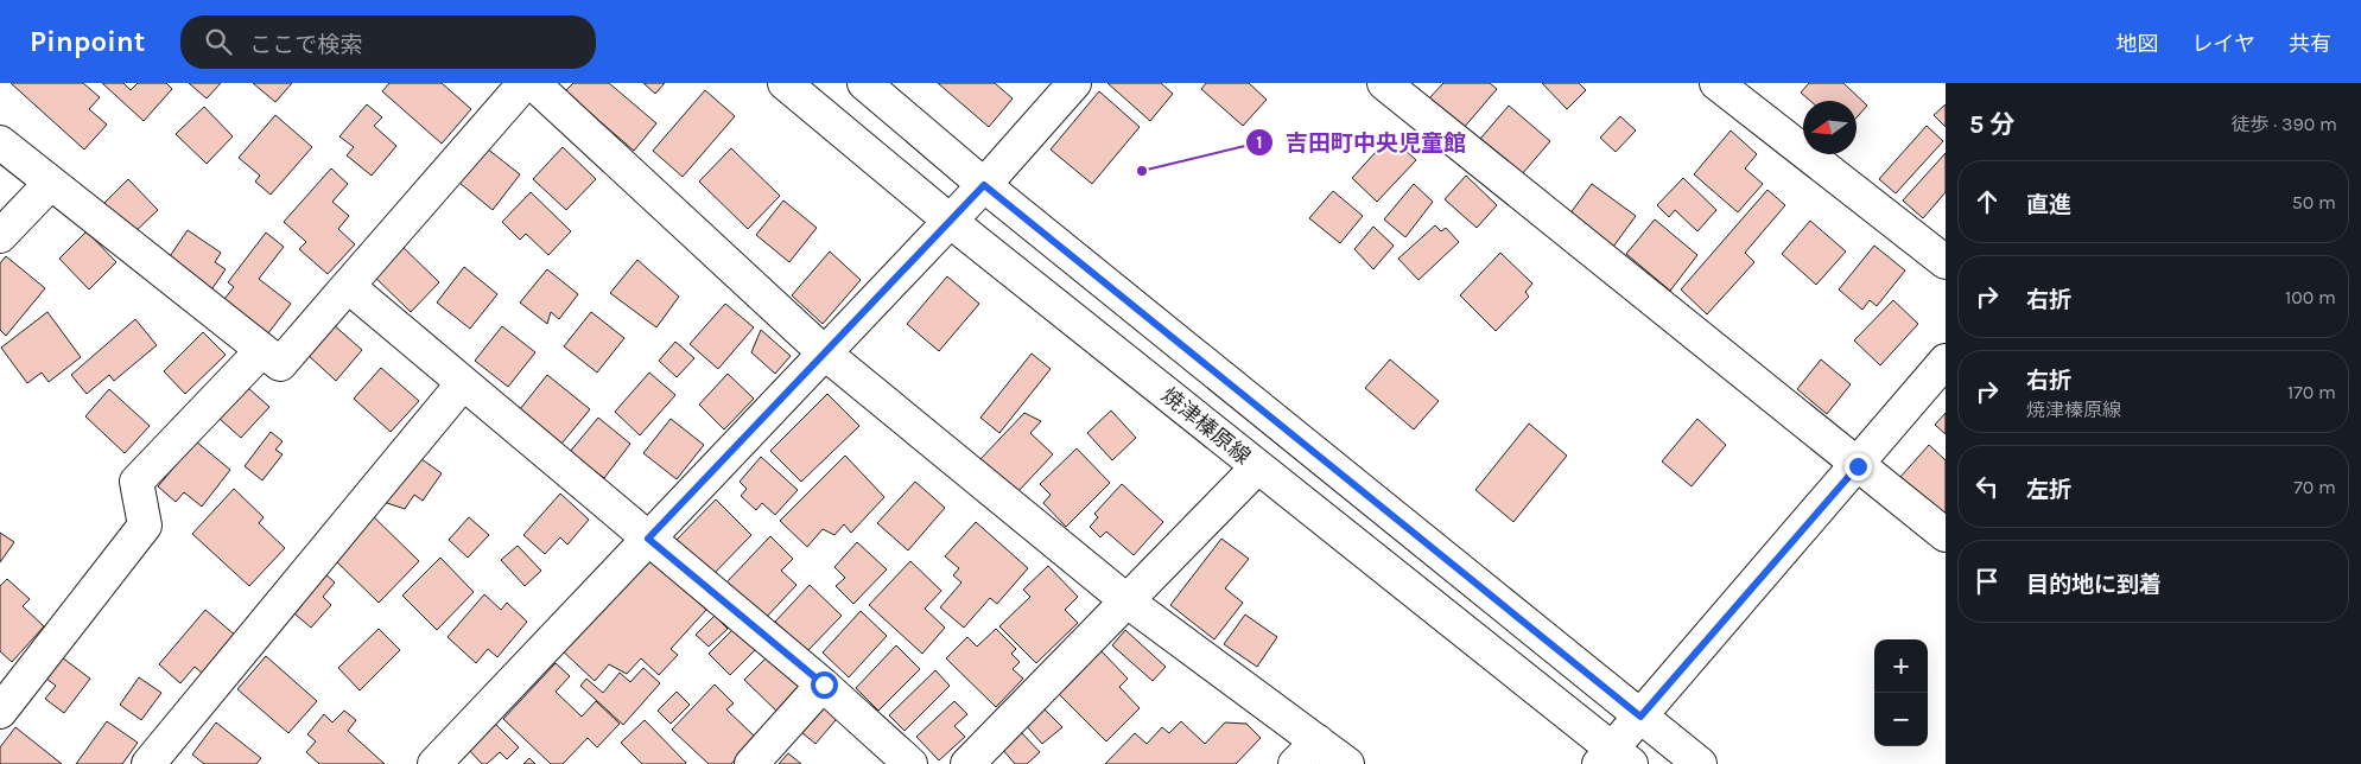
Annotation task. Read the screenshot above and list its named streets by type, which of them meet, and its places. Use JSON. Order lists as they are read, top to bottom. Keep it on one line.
{"streets":{"street":["焼津榛原線"]},"places":["吉田町中央児童館"],"north":"left","page":{"header":"Pinpoint","search":"ここで検索","nav":["地図","レイヤ","共有"],"heading":["5 分","徒歩 · 390 m"],"list":[["直進","50 m"],["右折","100 m"],["右折","焼津榛原線","170 m"],["左折","70 m"],"目的地に到着"],"map_buttons":["+","−"]}}
